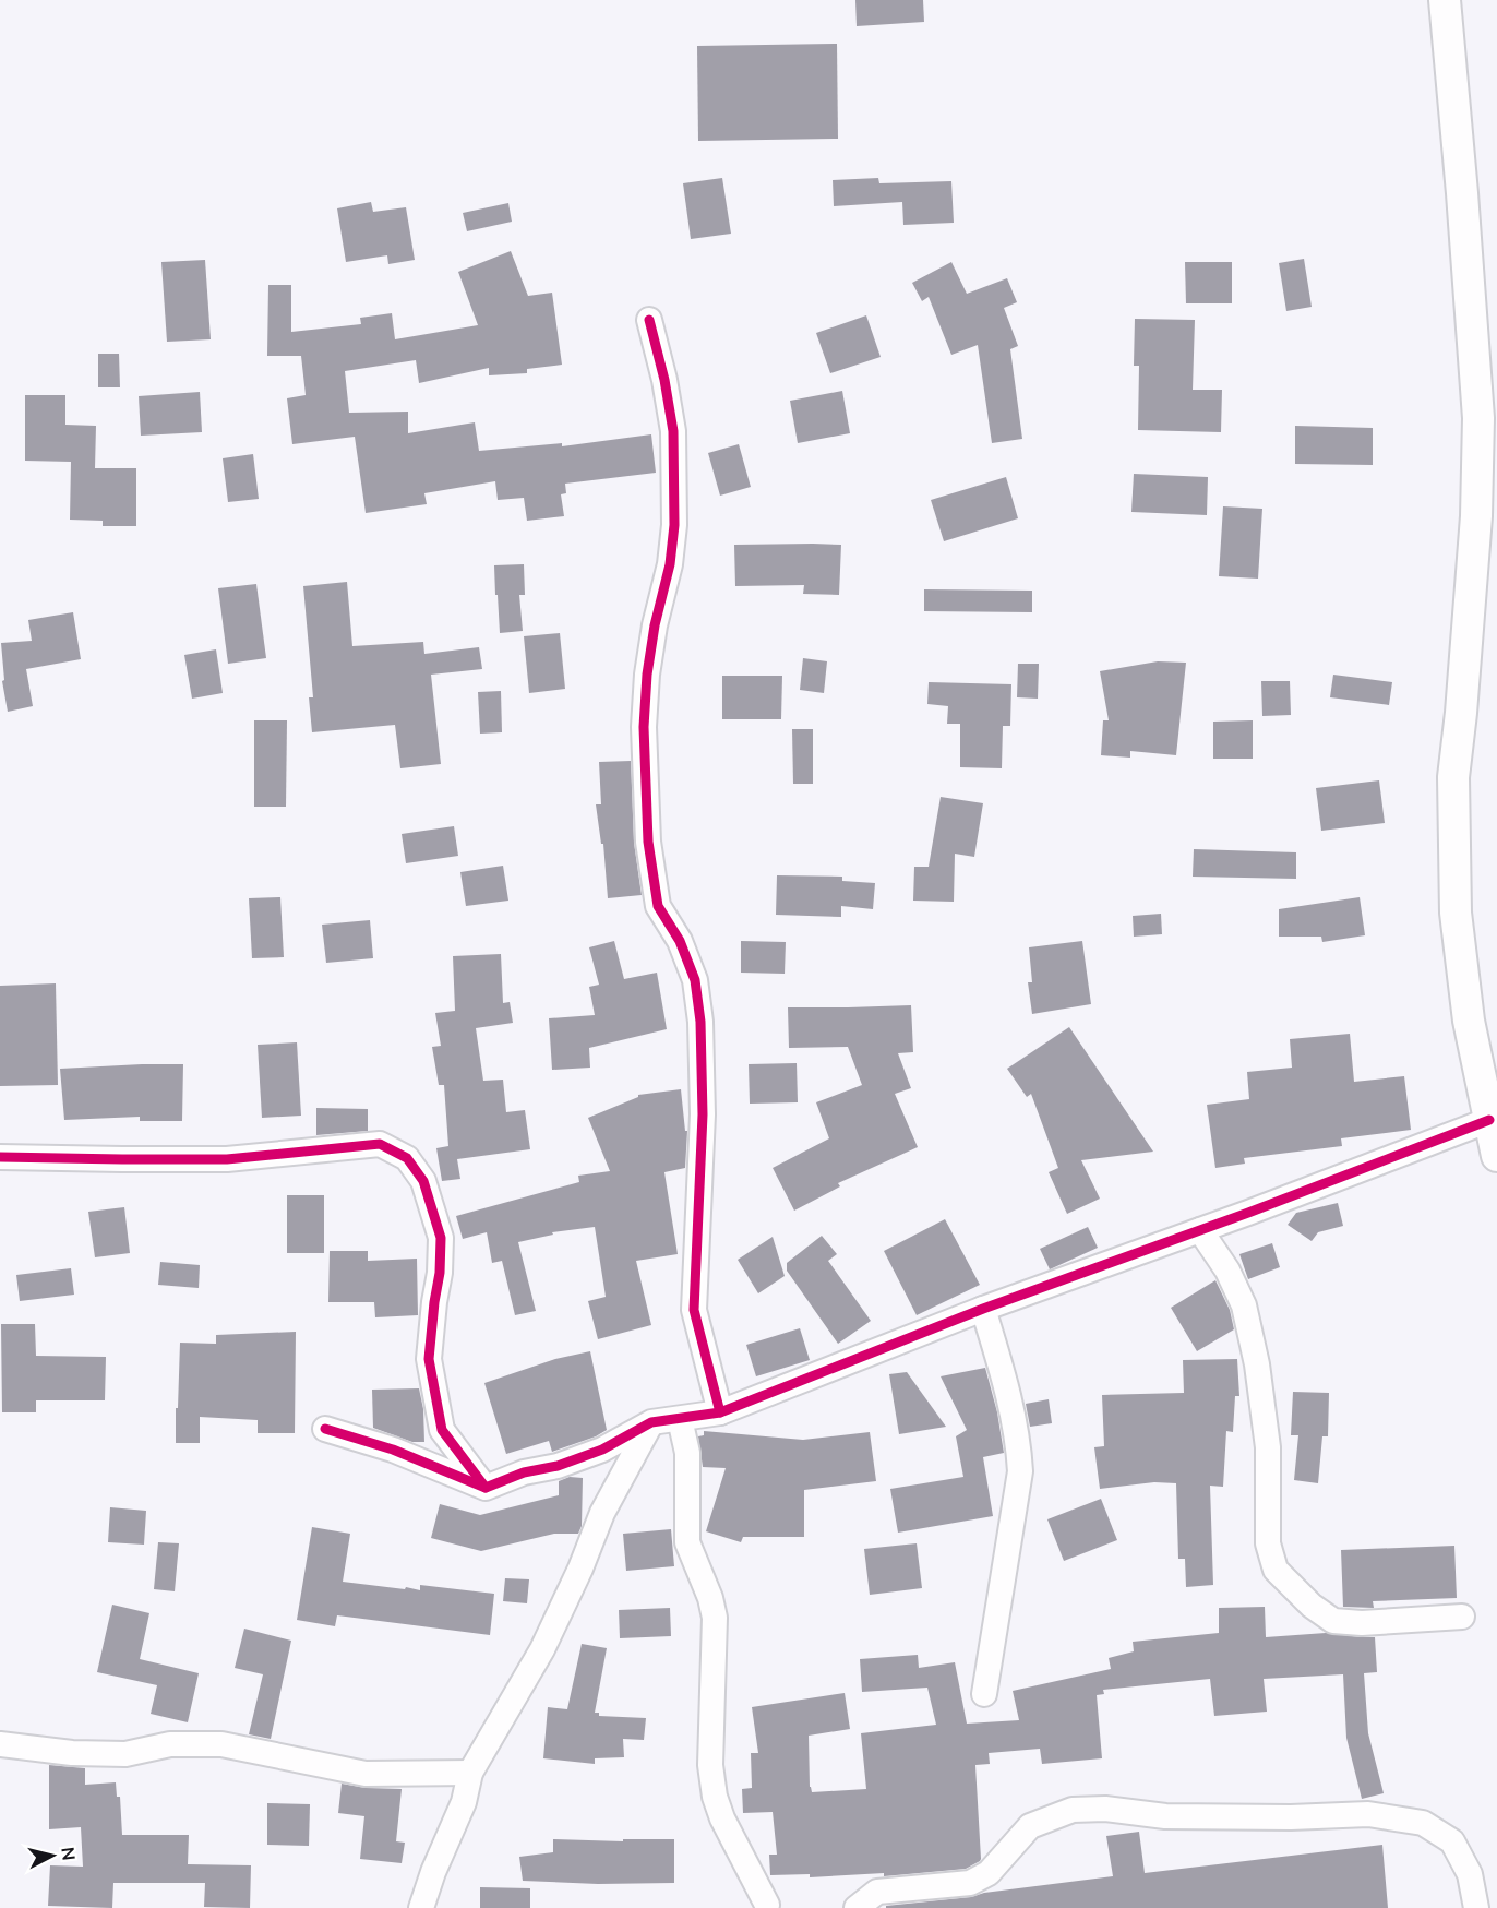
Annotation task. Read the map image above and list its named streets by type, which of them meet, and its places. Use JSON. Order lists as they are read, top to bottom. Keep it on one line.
{"north":"right"}
